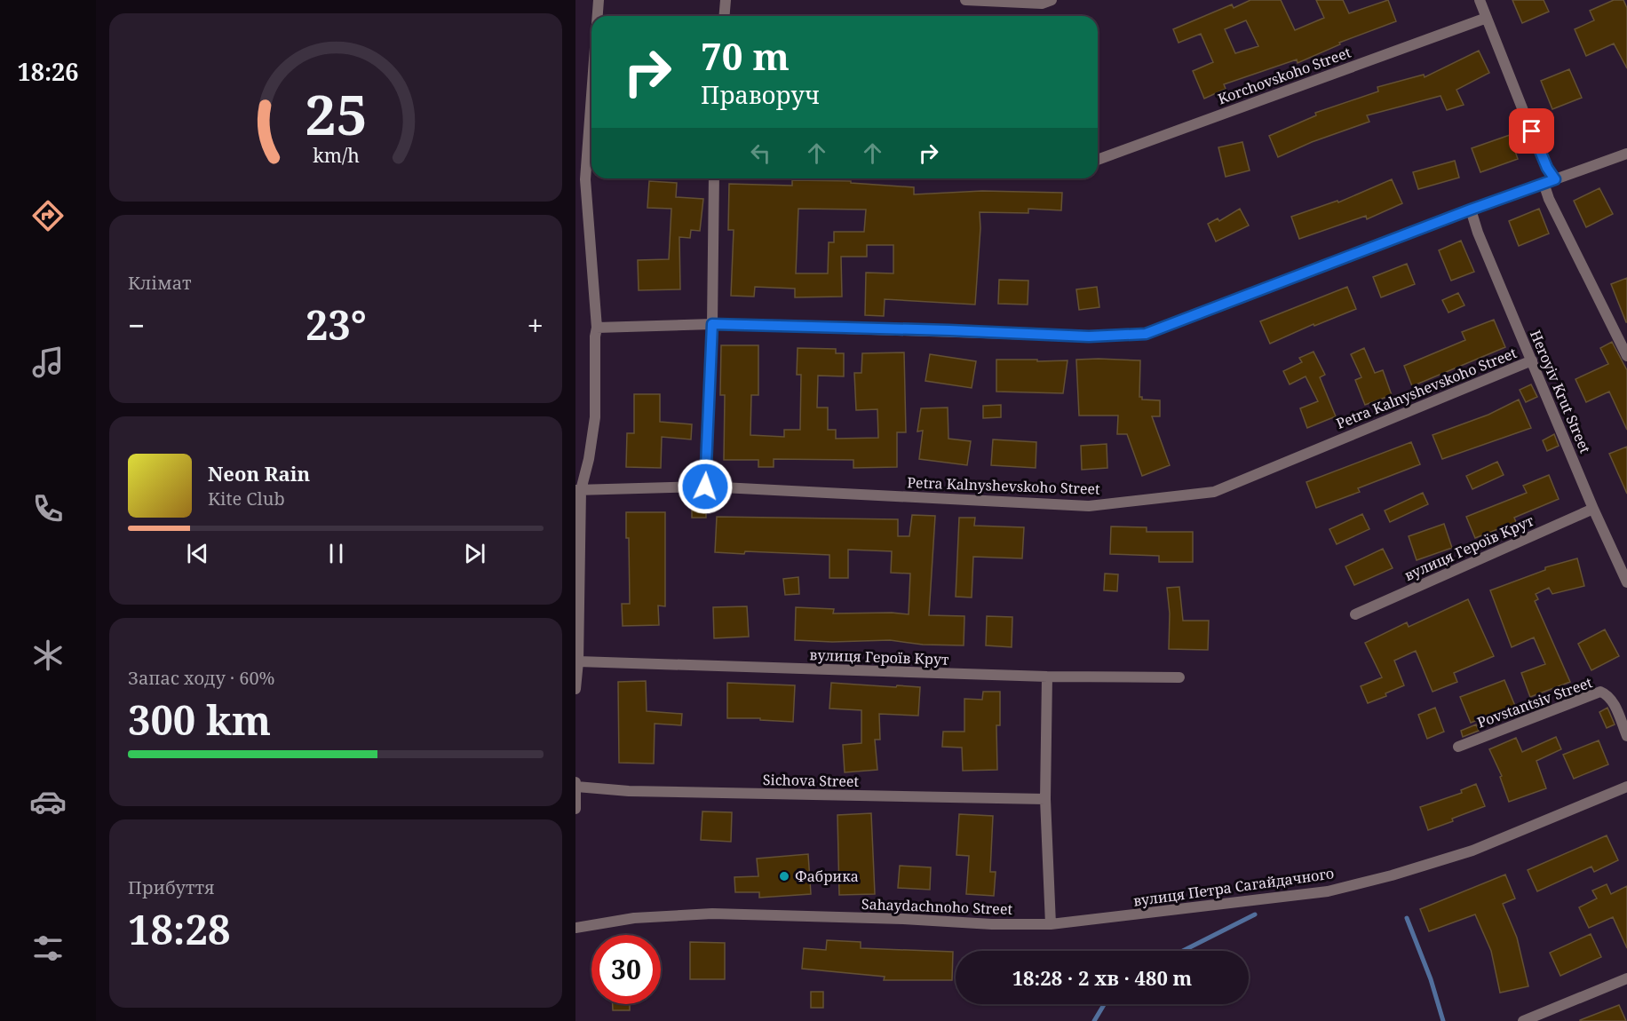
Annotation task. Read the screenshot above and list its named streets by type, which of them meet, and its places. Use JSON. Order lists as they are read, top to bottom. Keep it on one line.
{"streets":{"street":["Korchovskoho Street","Petra Kalnyshevskoho Street","Heroyiv Krut Street","вулиця Героїв Крут","Povstantsiv Street","Sichova Street","вулиця Петра Сагайдачного","Sahaydachnoho Street"]},"crossings":[["Petra Kalnyshevskoho Street","Heroyiv Krut Street"],["Heroyiv Krut Street","вулиця Героїв Крут"],["вулиця Петра Сагайдачного","Sahaydachnoho Street"]],"places":["Фабрика"],"page":{"tabs":"18:26","turn":["70 m","Праворуч"],"tile":["Клімат",["Запас ходу · 60%","300 km"],["Прибуття","18:28"]],"heat":["−","23°","+"],"song":["Neon Rain","Kite Club"],"limit":"30","trip":"18:28 · 2 хв · 480 m","gauge":["25","km/h"]}}
